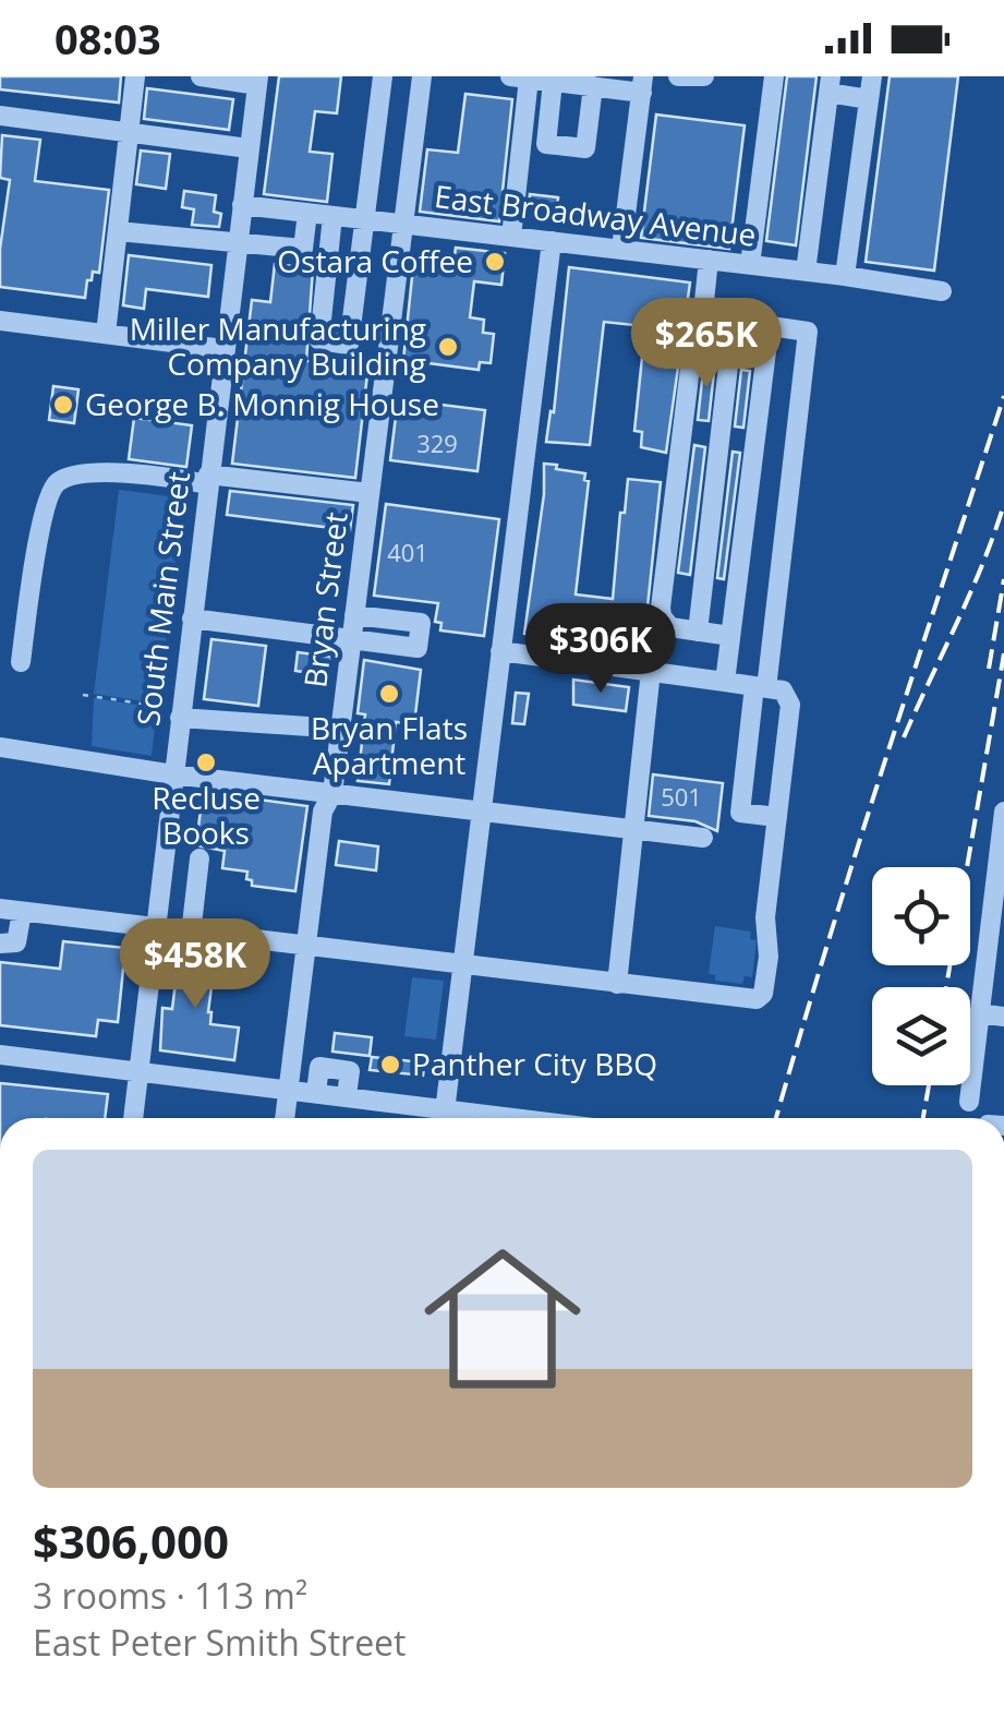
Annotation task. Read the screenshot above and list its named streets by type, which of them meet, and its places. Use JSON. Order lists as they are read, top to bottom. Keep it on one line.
{"streets":{"street":["East Broadway Avenue","South Main Street","Bryan Street"]},"crossings":[["East Broadway Avenue","South Main Street"],["East Broadway Avenue","Bryan Street"]],"places":["Ostara Coffee","Miller Manufacturing Company Building","George B. Monnig House","Bryan Flats Apartment","Recluse Books","Panther City BBQ"],"house_numbers":["329","401","501"],"page":{"status":"08:03","price":["$265K","$306K","$458K"],"list":[{"name":"$306,000","note":"3 rooms · 113 m² · East Peter Smith Street"}]}}
